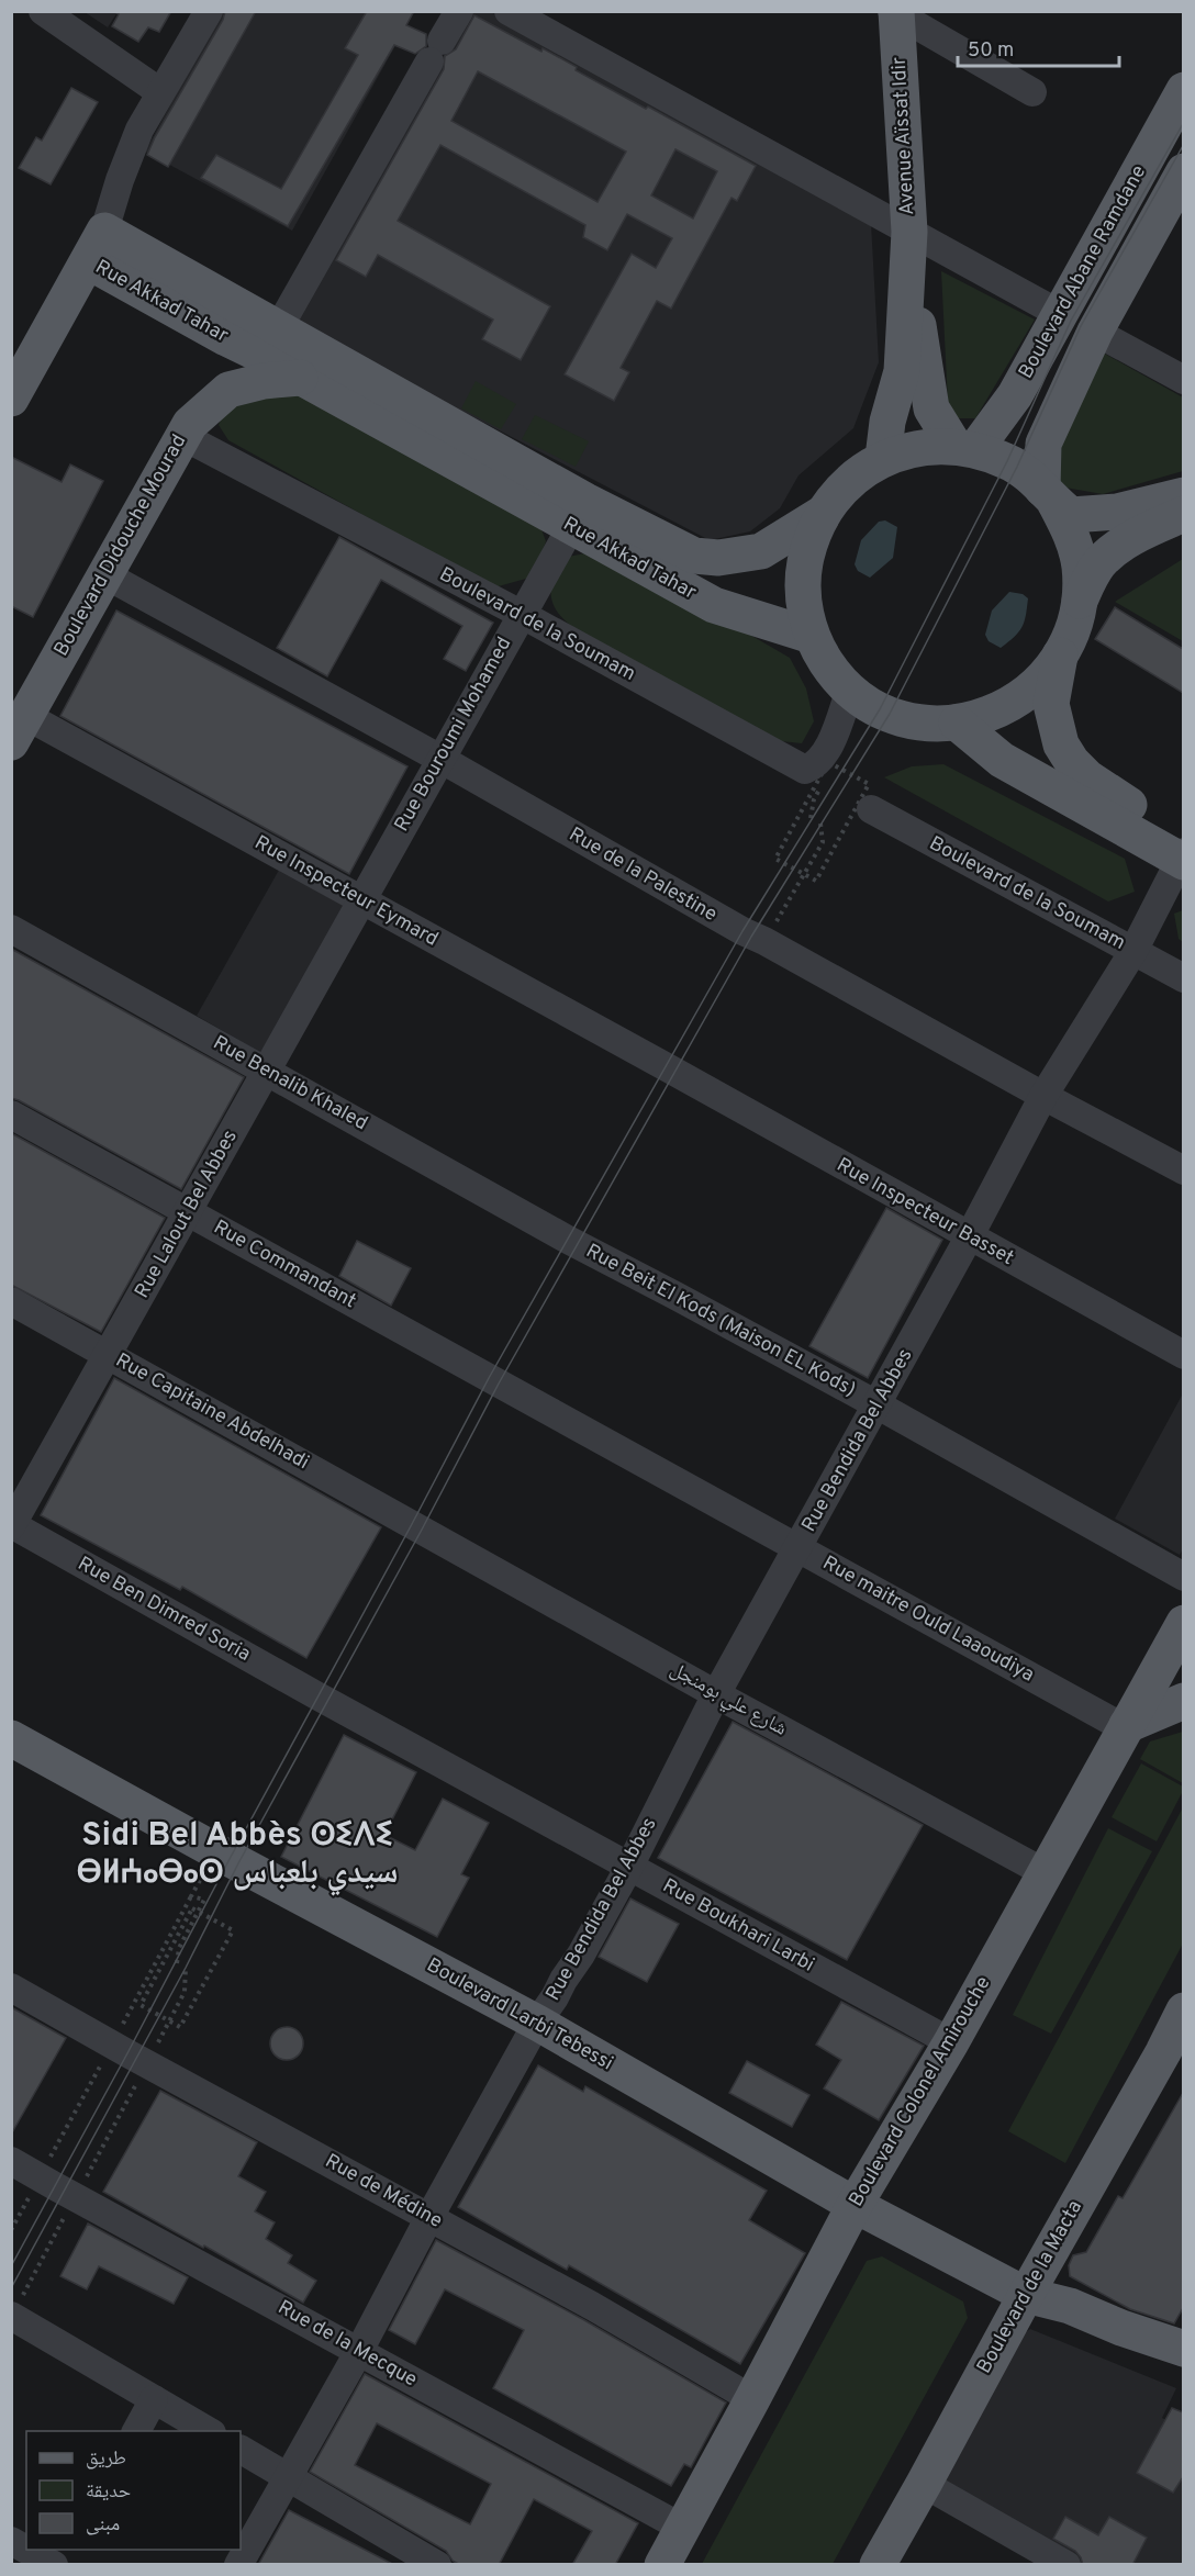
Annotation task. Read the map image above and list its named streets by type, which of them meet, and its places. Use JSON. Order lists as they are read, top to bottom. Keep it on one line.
{"streets":{"main road":["Avenue Aïssat Idir","Boulevard Abane Ramdane","Rue Akkad Tahar","Boulevard Didouche Mourad","Boulevard Larbi Tebessi","Boulevard Colonel Amirouche","Boulevard de la Macta"],"street":["Boulevard de la Soumam","Rue Bouroumi Mohamed","Rue de la Palestine","Rue Inspecteur Eymard","Rue Benalib Khaled","Rue Inspecteur Basset","Rue Lalout Bel Abbes","Rue Commandant","Rue Beit El Kods (Maison EL Kods)","Rue Capitaine Abdelhadi","Rue Bendida Bel Abbes","Rue Ben Dimred Soria","Rue maitre Ould Laaoudiya","شارع علي بومنجل","Rue Boukhari Larbi","Rue de Médine","Rue de la Mecque"]},"crossings":[["Rue Akkad Tahar","Boulevard Didouche Mourad"],["Rue Akkad Tahar","Rue Bouroumi Mohamed"],["Boulevard Didouche Mourad","Boulevard de la Soumam"],["Boulevard Didouche Mourad","Rue de la Palestine"],["Boulevard Didouche Mourad","Rue Inspecteur Eymard"],["Boulevard de la Soumam","Rue Bouroumi Mohamed"],["Boulevard de la Soumam","Rue Bendida Bel Abbes"],["Rue Bouroumi Mohamed","Rue de la Palestine"],["Rue Bouroumi Mohamed","Rue Inspecteur Eymard"],["Rue Bouroumi Mohamed","Rue Lalout Bel Abbes"],["Rue de la Palestine","Rue Bendida Bel Abbes"],["Rue Inspecteur Eymard","Rue Inspecteur Basset"],["Rue Inspecteur Eymard","Rue Lalout Bel Abbes"],["Rue Benalib Khaled","Rue Lalout Bel Abbes"],["Rue Benalib Khaled","Rue Beit El Kods (Maison EL Kods)"],["Rue Inspecteur Basset","Rue Bendida Bel Abbes"],["Rue Lalout Bel Abbes","Rue Commandant"],["Rue Lalout Bel Abbes","Rue Capitaine Abdelhadi"],["Rue Lalout Bel Abbes","Rue Ben Dimred Soria"],["Rue Commandant","Rue maitre Ould Laaoudiya"],["Rue Beit El Kods (Maison EL Kods)","Rue Bendida Bel Abbes"],["Rue Capitaine Abdelhadi","شارع علي بومنجل"],["Rue Bendida Bel Abbes","Rue maitre Ould Laaoudiya"],["Rue Bendida Bel Abbes","شارع علي بومنجل"],["Rue Bendida Bel Abbes","Rue Boukhari Larbi"],["Rue Bendida Bel Abbes","Boulevard Larbi Tebessi"],["Rue Bendida Bel Abbes","Rue de Médine"],["Rue Bendida Bel Abbes","Rue de la Mecque"],["Rue Ben Dimred Soria","Rue Boukhari Larbi"],["Rue maitre Ould Laaoudiya","Boulevard Colonel Amirouche"],["شارع علي بومنجل","Boulevard Colonel Amirouche"],["Rue Boukhari Larbi","Boulevard Colonel Amirouche"],["Boulevard Larbi Tebessi","Boulevard Colonel Amirouche"],["Boulevard Larbi Tebessi","Boulevard de la Macta"],["Boulevard Colonel Amirouche","Rue de Médine"],["Boulevard Colonel Amirouche","Rue de la Mecque"]],"districts":["Sidi Bel Abbès ⵙⵉⴷⵉ ⴱⵍⵄⴰⴱⴰⵙ سيدي بلعباس"],"legend":["طريق","حديقة","مبنى"],"scale_bar":"50 m"}
